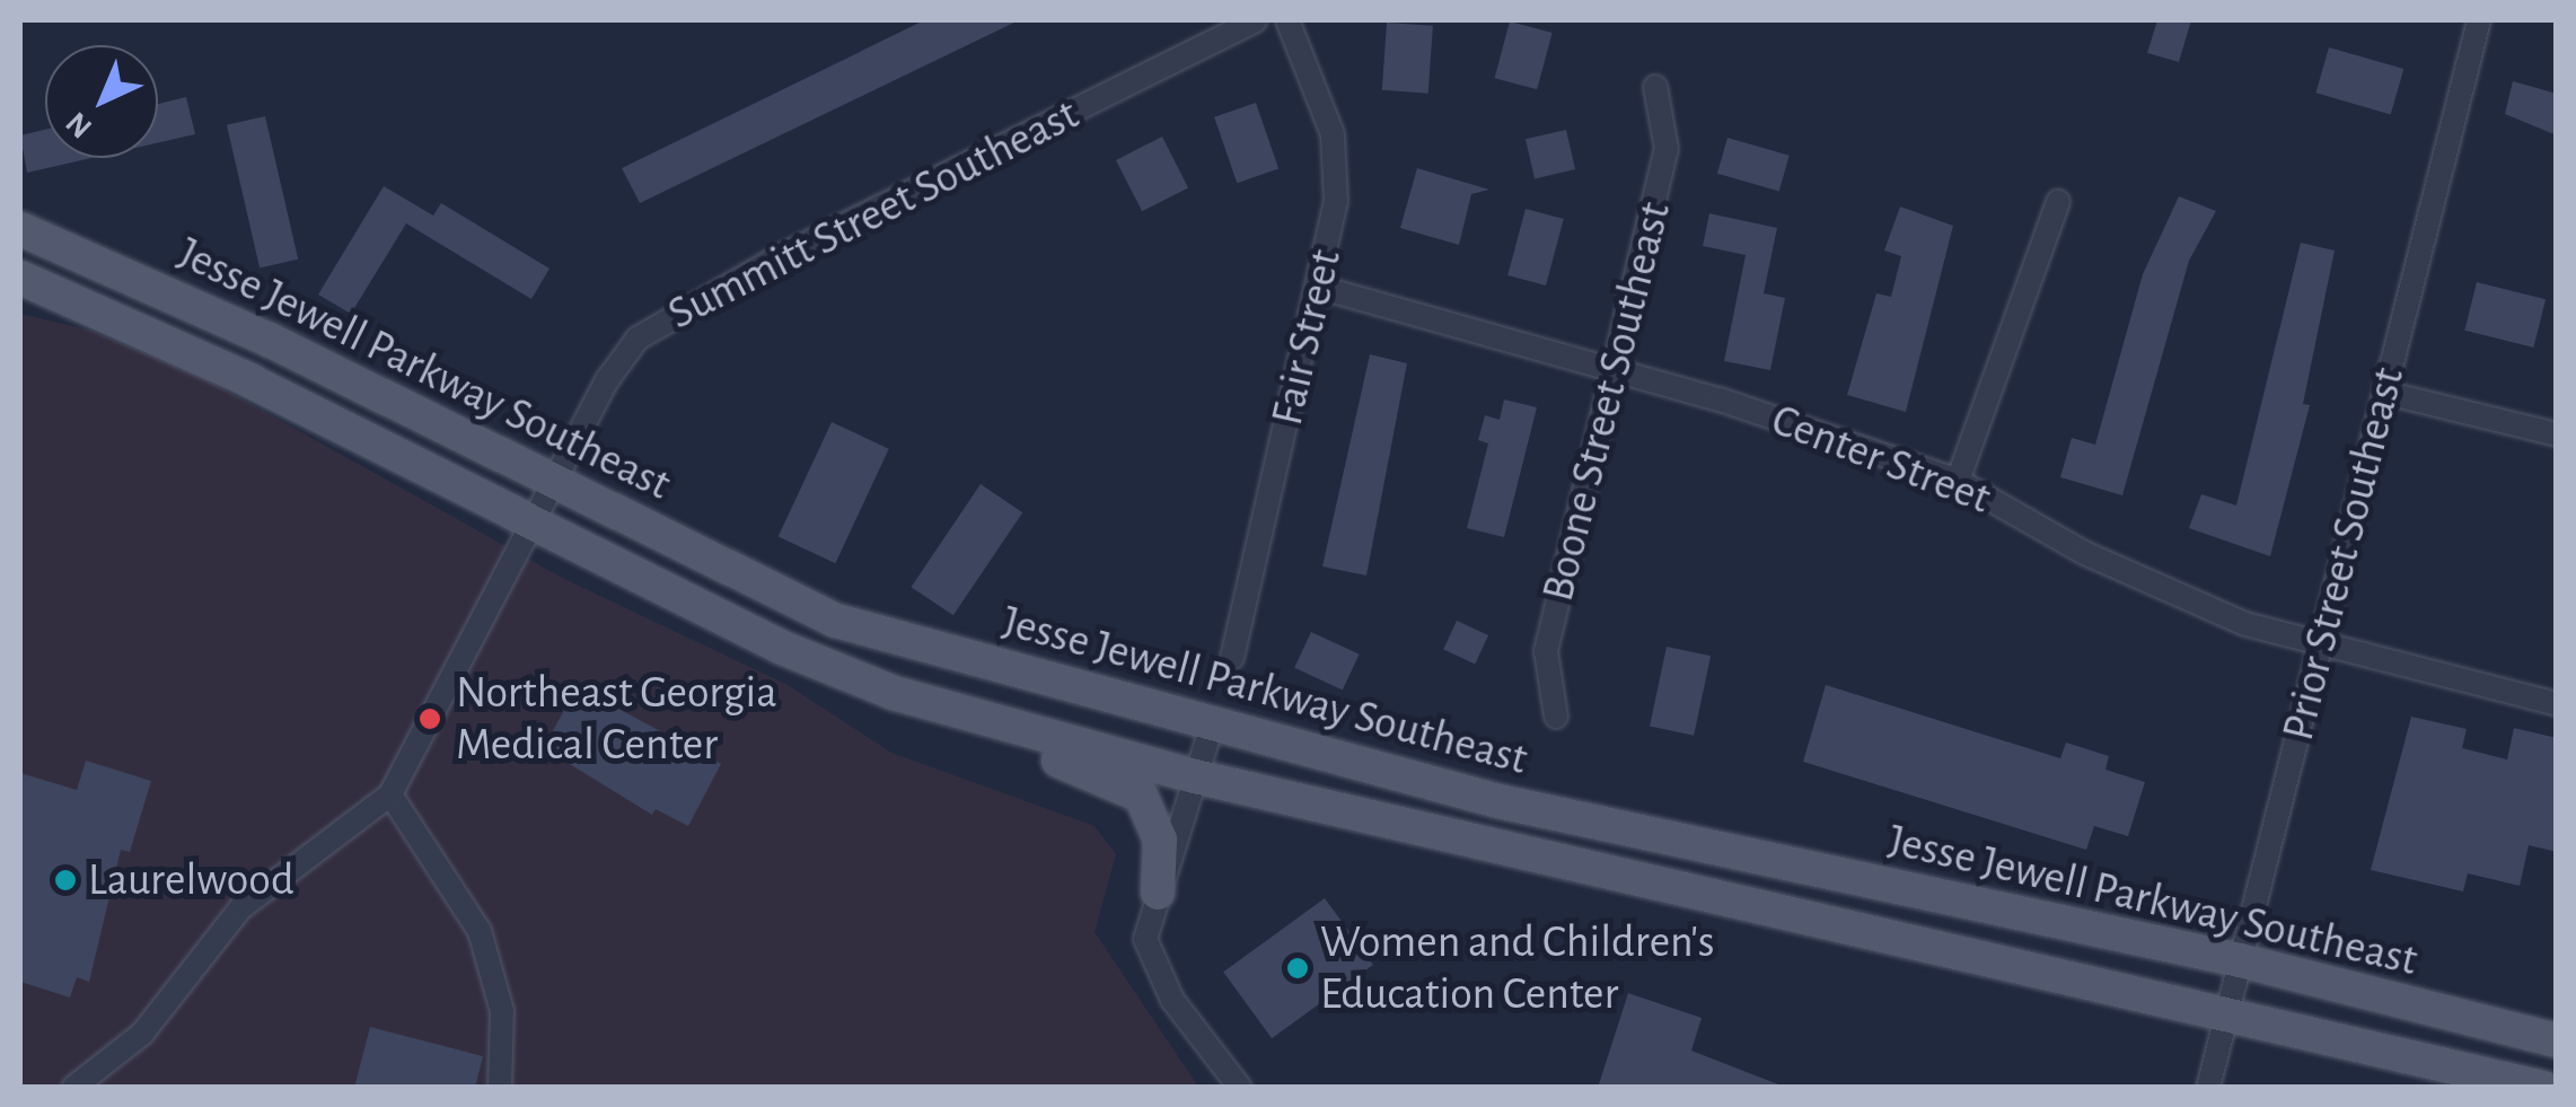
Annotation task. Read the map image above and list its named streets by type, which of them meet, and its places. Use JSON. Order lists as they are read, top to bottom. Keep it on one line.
{"streets":{"main road":["Jesse Jewell Parkway Southeast"],"street":["Summitt Street Southeast","Fair Street","Boone Street Southeast","Center Street","Prior Street Southeast"]},"crossings":[["Summitt Street Southeast","Jesse Jewell Parkway Southeast"],["Fair Street","Center Street"],["Jesse Jewell Parkway Southeast","Prior Street Southeast"],["Boone Street Southeast","Center Street"],["Center Street","Prior Street Southeast"]],"places":["Northeast Georgia Medical Center","Laurelwood","Women and Children's Education Center"],"north":"bottom left"}
